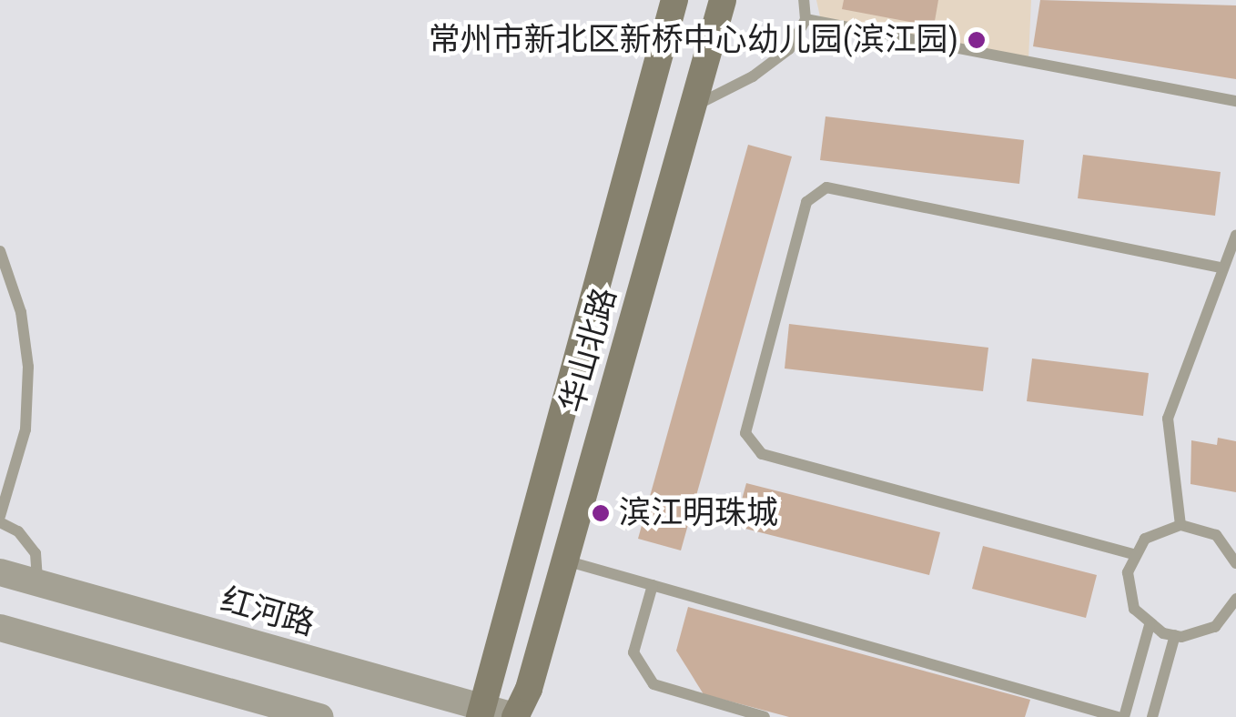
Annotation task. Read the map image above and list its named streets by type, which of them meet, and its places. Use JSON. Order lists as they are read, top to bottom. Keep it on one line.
{"streets":{"main road":["华山北路"],"street":["红河路"]},"crossings":[["华山北路","红河路"]],"places":["常州市新北区新桥中心幼儿园(滨江园)","滨江明珠城"]}
